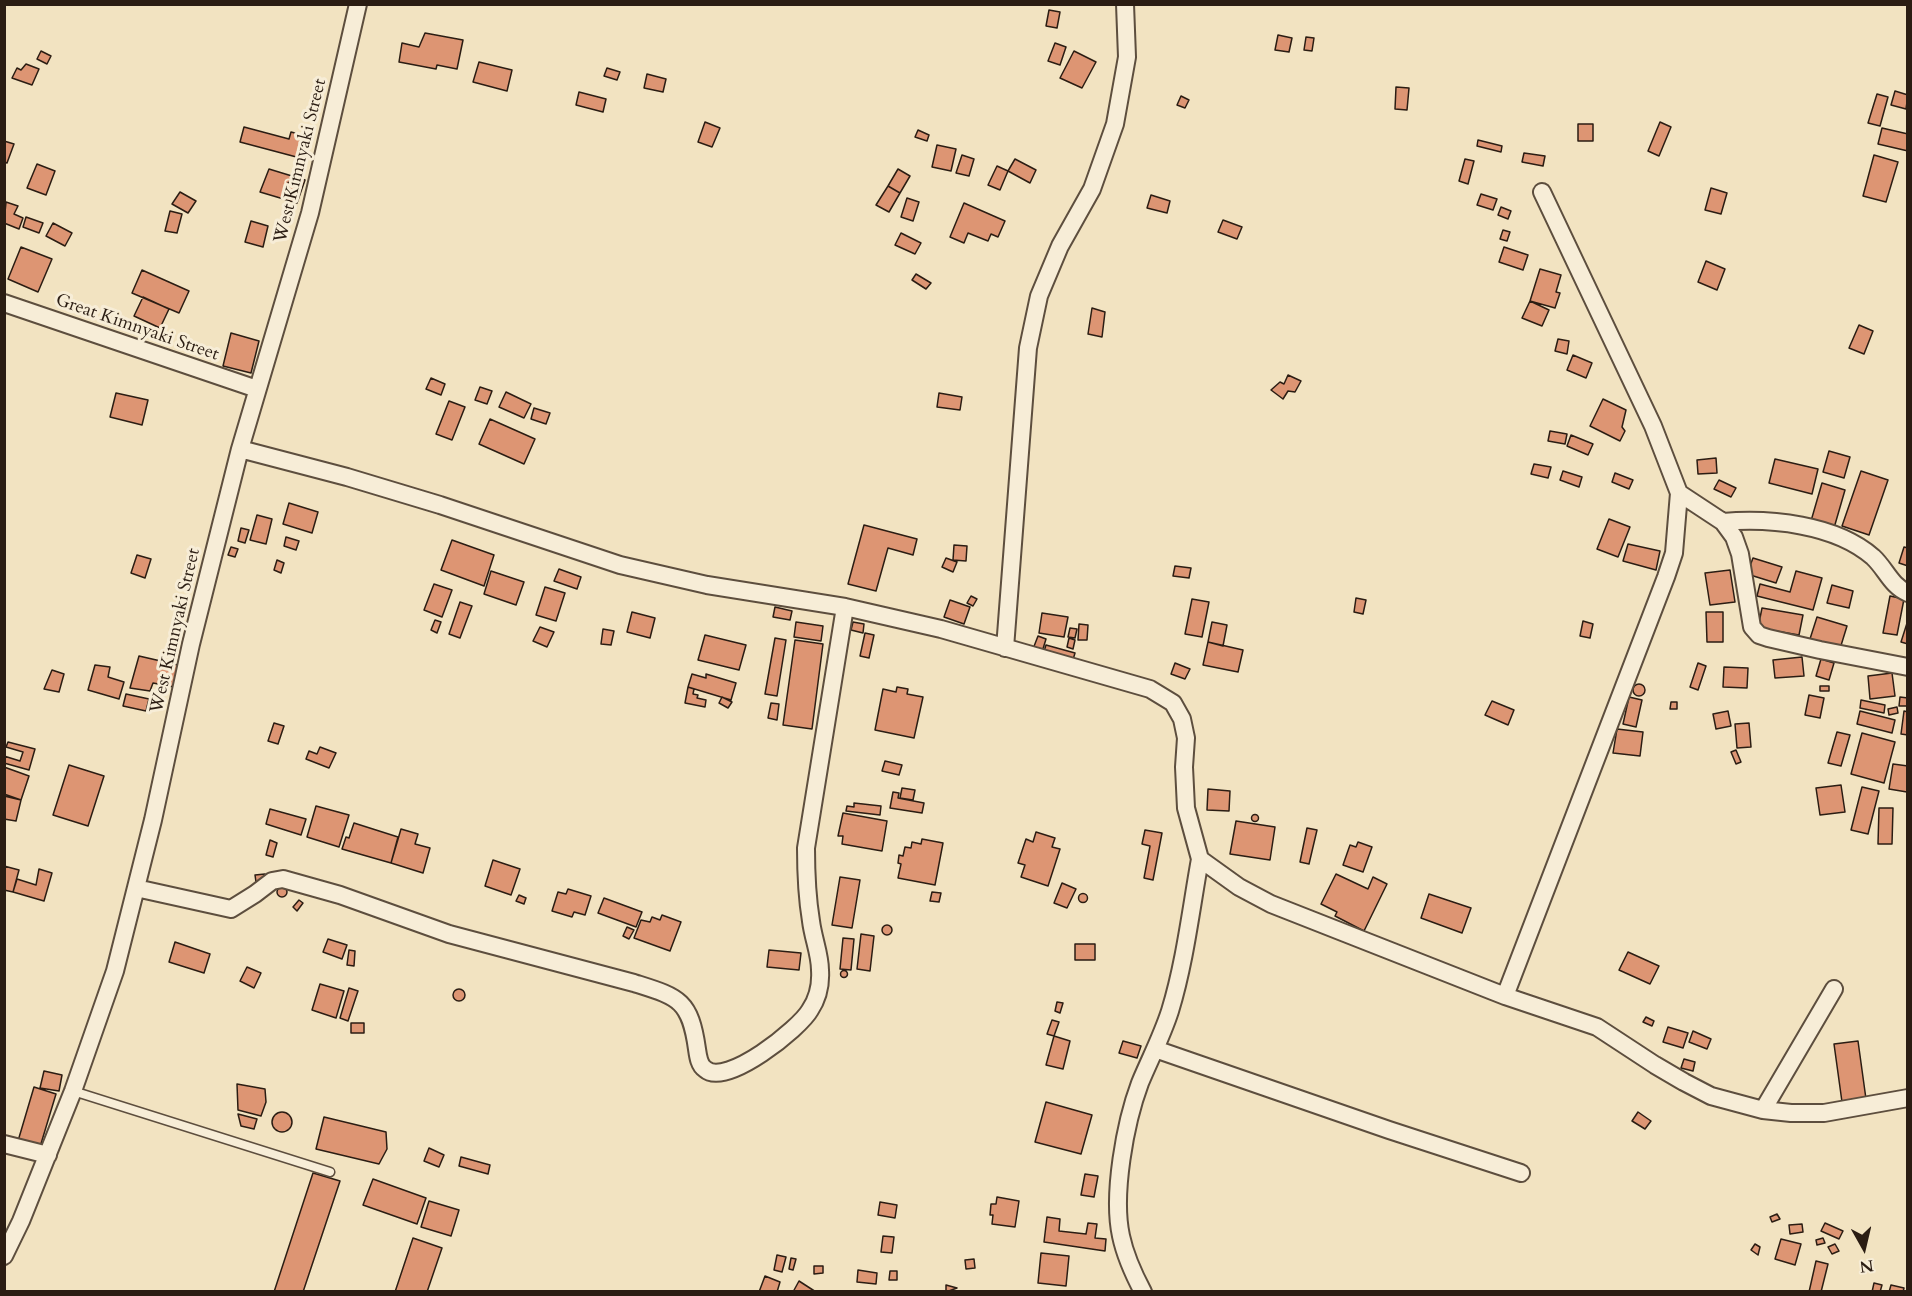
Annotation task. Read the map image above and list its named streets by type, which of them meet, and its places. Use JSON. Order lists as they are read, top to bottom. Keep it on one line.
{"streets":{"street":["West Kimnyaki Street","Great Kimnyaki Street"]},"crossings":[["West Kimnyaki Street","Great Kimnyaki Street"]],"north":"bottom"}
